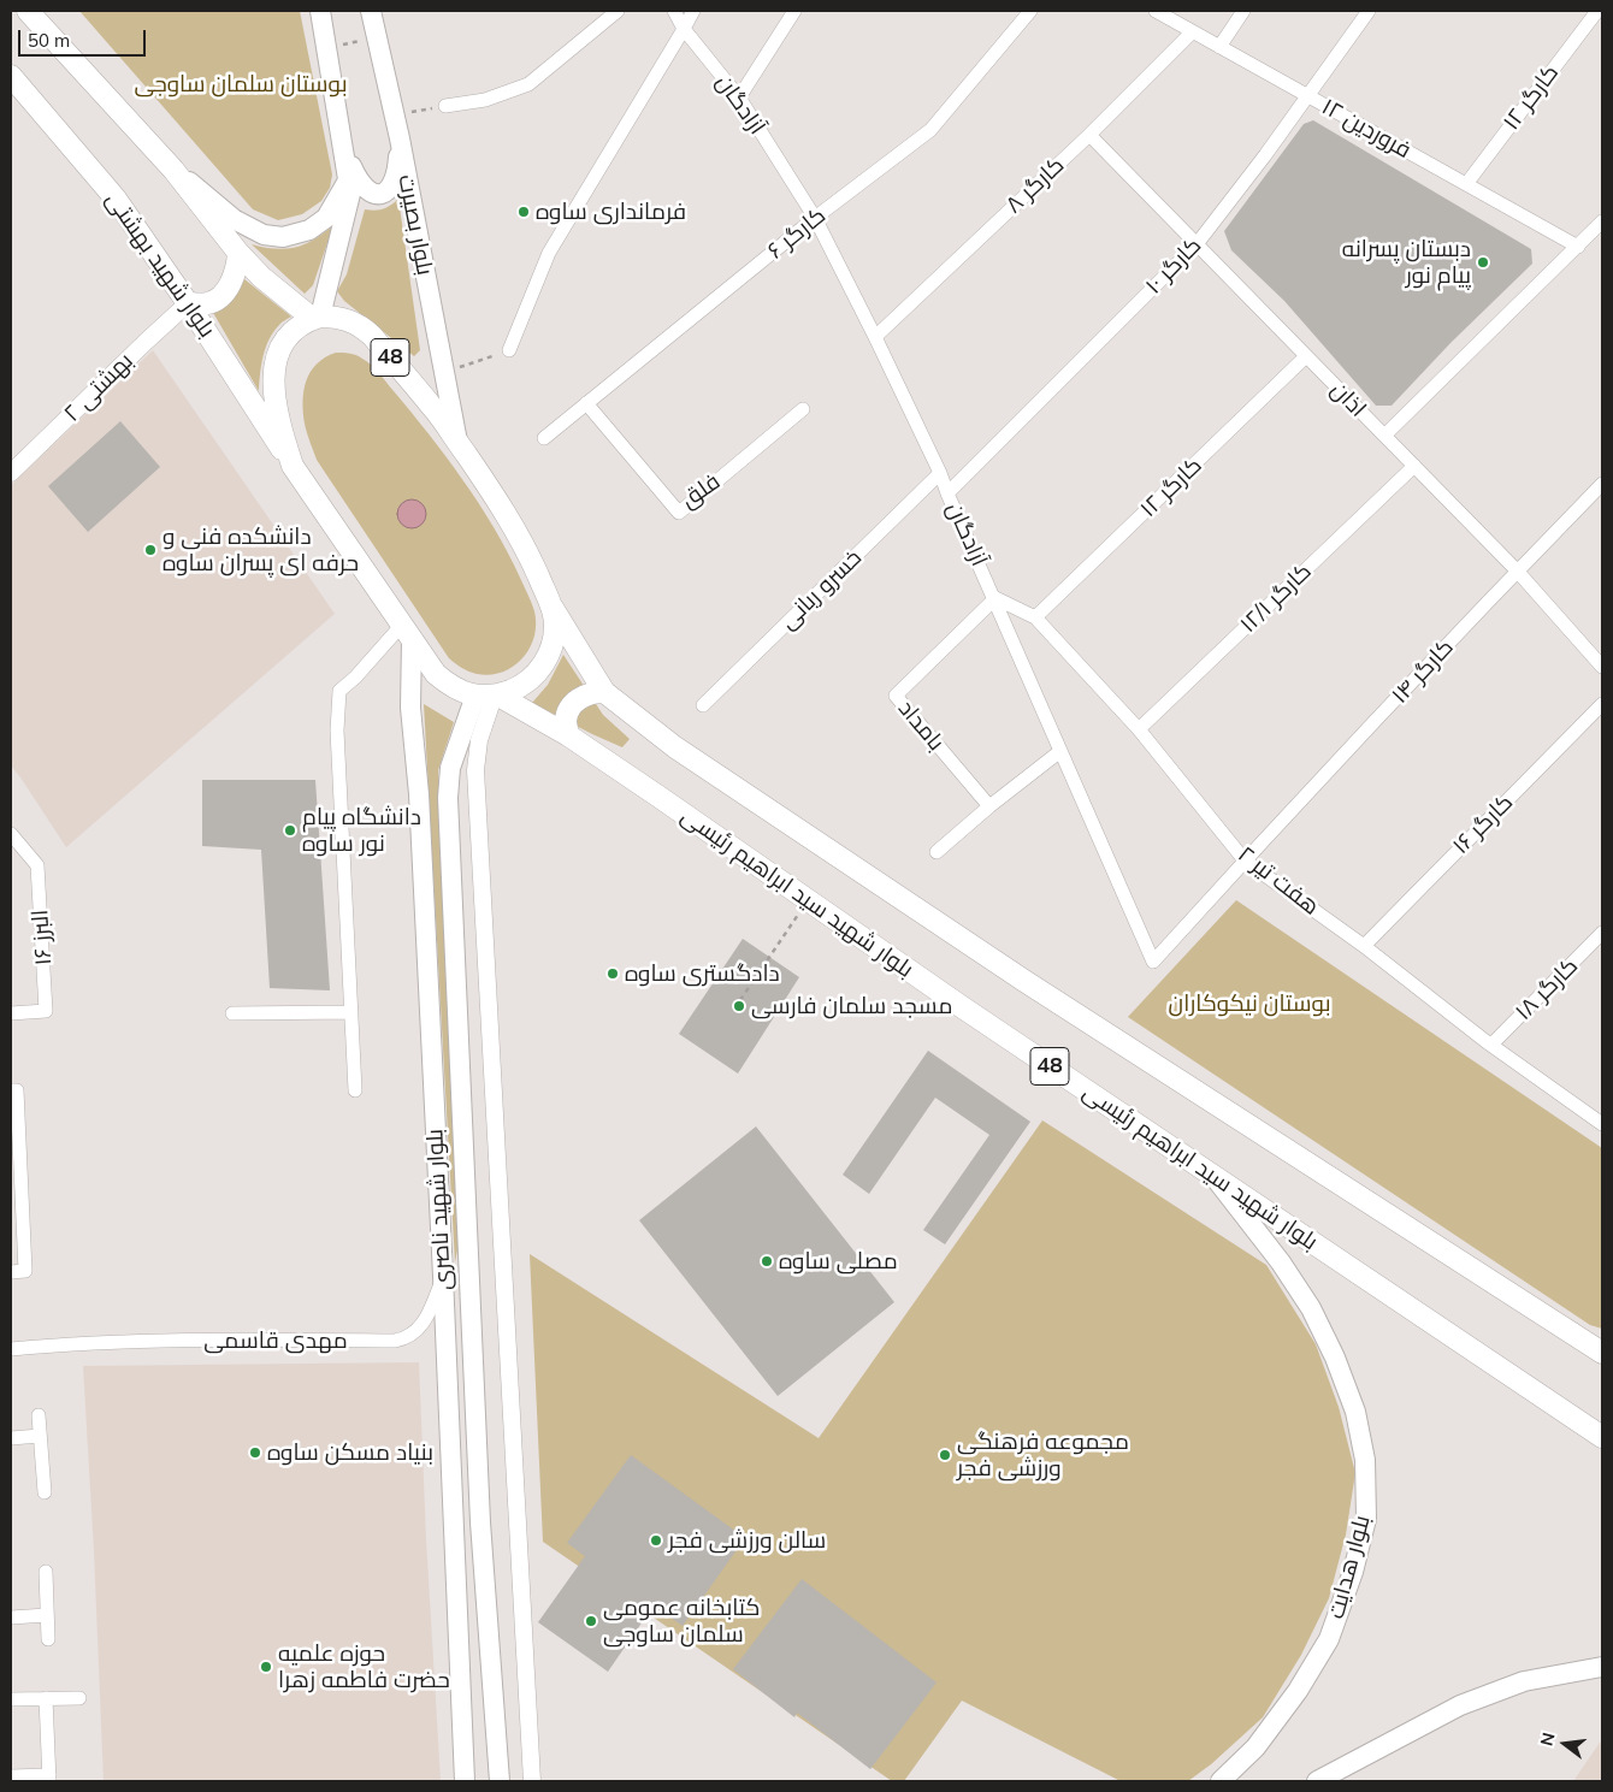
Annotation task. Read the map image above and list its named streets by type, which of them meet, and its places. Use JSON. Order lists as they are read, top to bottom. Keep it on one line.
{"streets":{"main road":["بلوار بصیرت","بلوار شهید بهشتی","48","بلوار شهید سید ابراهیم رئیسی","بلوار شهید ناصری","بلوار هدایت"],"street":["کارگر ۱۲","آزادگان","۱۲ فروردین","کارگر ۸","کارگر ۶","کارگر ۱۰","بهشتی ۲","اذان","فلق","خسرو ربانی","کارگر ۱۲/۱","کارگر ۱۴","بامداد","کارگر ۱۶","هفت تیر ۲","البرز ۱۶","کارگر ۱۸","مهدی قاسمی"]},"crossings":[["کارگر ۱۲","۱۲ فروردین"],["کارگر ۱۲","اذان"],["کارگر ۱۲","هفت تیر ۲"],["آزادگان","کارگر ۸"],["آزادگان","کارگر ۶"],["آزادگان","کارگر ۱۰"],["آزادگان","خسرو ربانی"],["آزادگان","کارگر ۱۴"],["آزادگان","بامداد"],["آزادگان","هفت تیر ۲"],["۱۲ فروردین","کارگر ۸"],["۱۲ فروردین","کارگر ۱۰"],["کارگر ۸","اذان"],["بلوار بصیرت","48"],["کارگر ۶","فلق"],["بلوار شهید بهشتی","48"],["بلوار شهید بهشتی","بهشتی ۲"],["کارگر ۱۰","اذان"],["48","بلوار شهید سید ابراهیم رئیسی"],["48","بلوار شهید ناصری"],["اذان","کارگر ۱۲/۱"],["اذان","کارگر ۱۴"],["کارگر ۱۲/۱","هفت تیر ۲"],["کارگر ۱۴","هفت تیر ۲"],["بامداد","هفت تیر ۲"],["کارگر ۱۶","هفت تیر ۲"],["هفت تیر ۲","کارگر ۱۸"],["بلوار شهید سید ابراهیم رئیسی","بلوار شهید ناصری"],["بلوار شهید سید ابراهیم رئیسی","بلوار هدایت"],["بلوار شهید ناصری","مهدی قاسمی"]],"parks":["بوستان سلمان ساوجی","بوستان نیکوکاران"],"places":["فرمانداری ساوه","دبستان پسرانه پیام نور","دانشکده فنی و حرفه ای پسران ساوه","دانشگاه پیام نور ساوه","دادگستری ساوه","مسجد سلمان فارسی","مصلی ساوه","بنیاد مسکن ساوه","مجموعه فرهنگی ورزشی فجر","سالن ورزشی فجر","کتابخانه عمومی سلمان ساوجی","حوزه علمیه حضرت فاطمه زهرا"],"scale_bar":"50 m","north":"left"}
